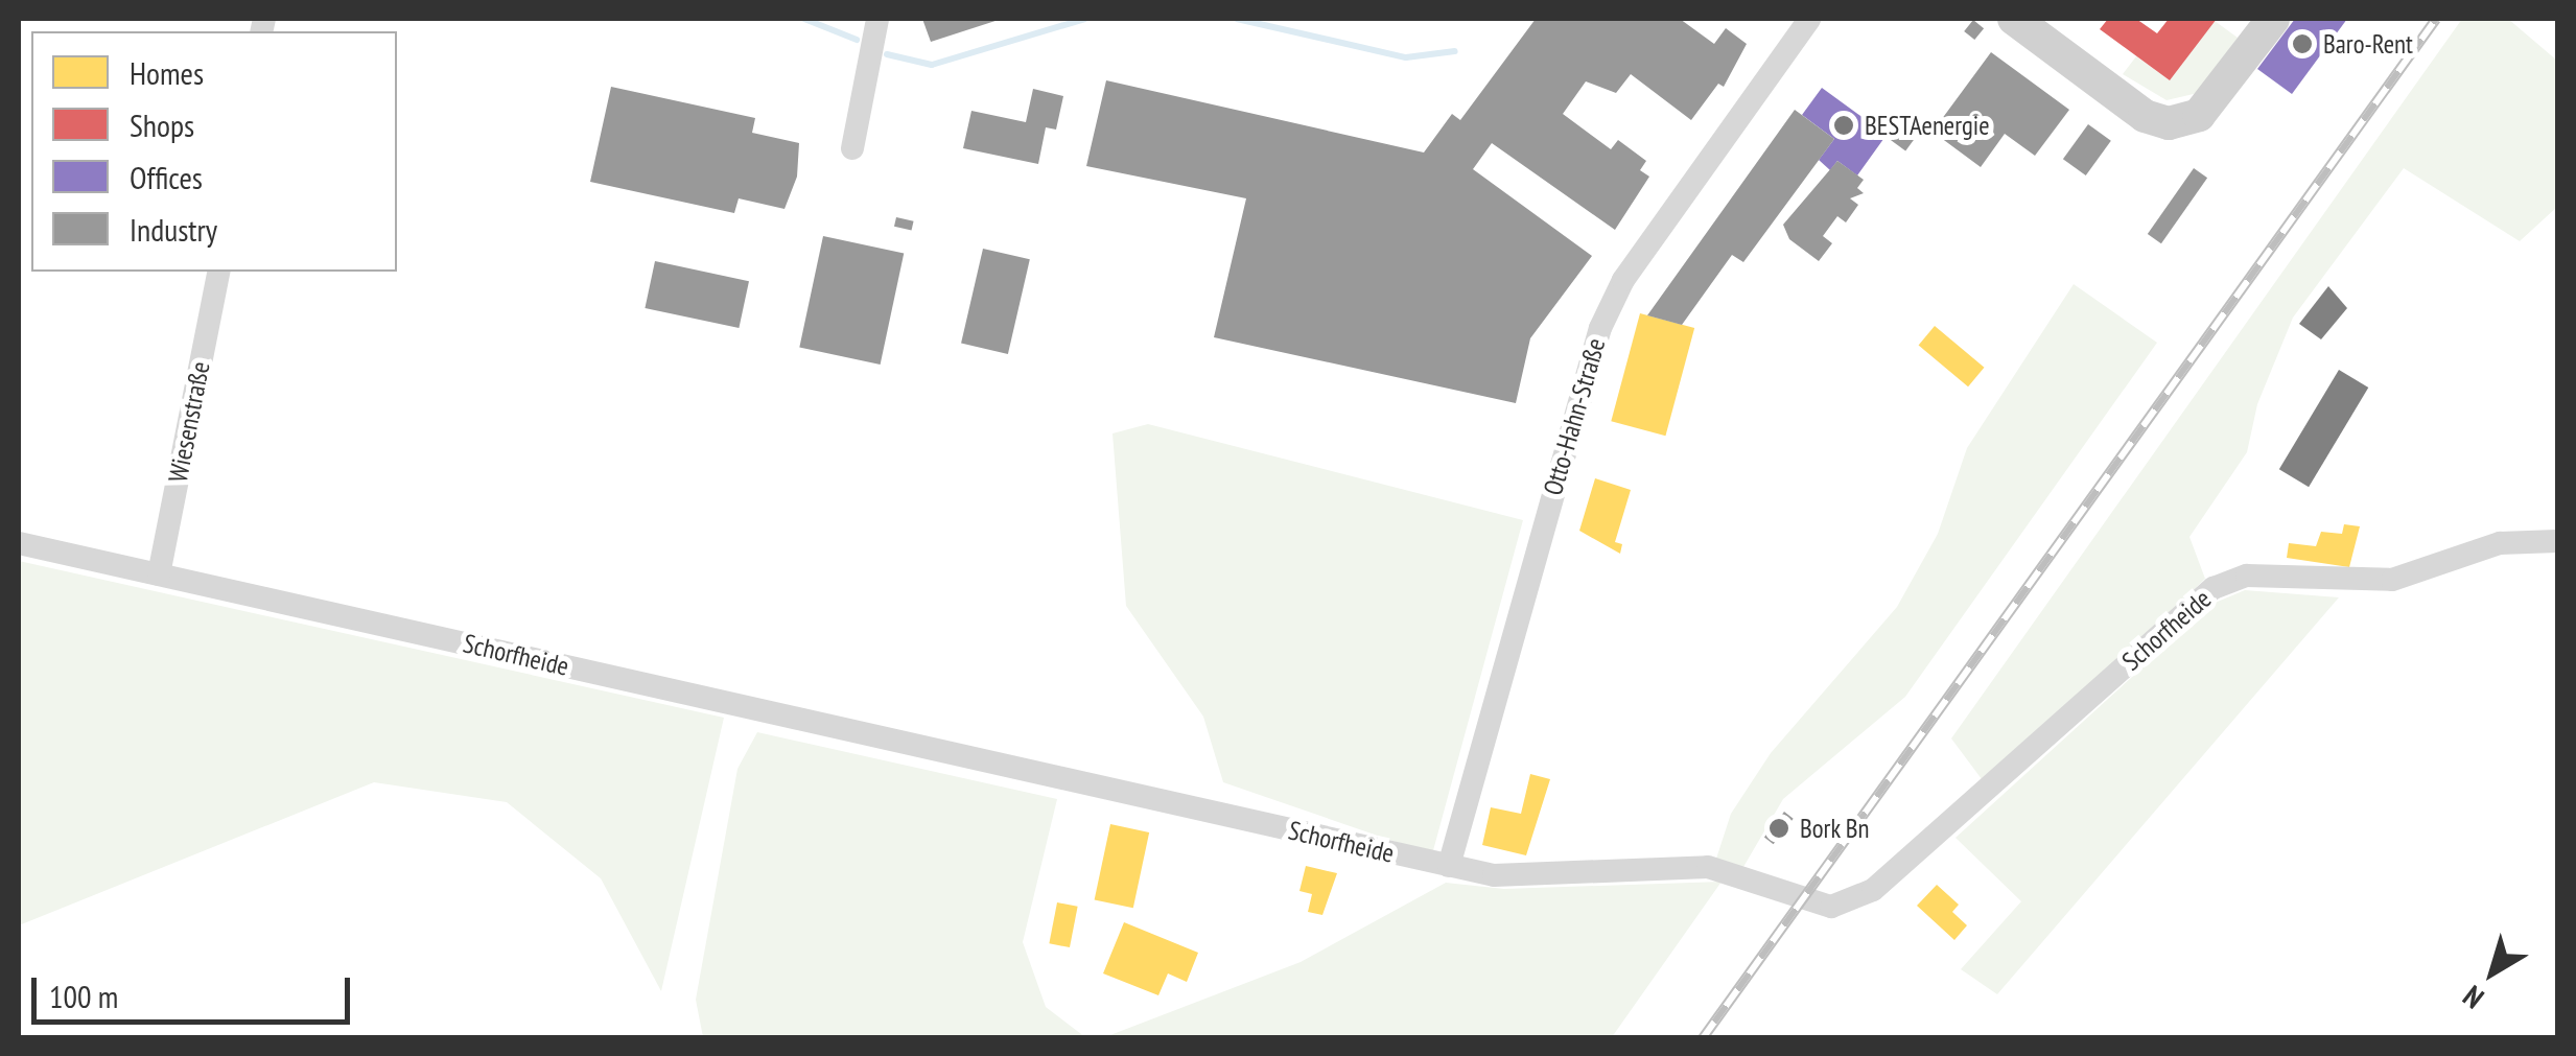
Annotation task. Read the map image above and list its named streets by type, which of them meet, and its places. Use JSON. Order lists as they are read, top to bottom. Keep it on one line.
{"streets":{"street":["Otto-Hahn-Straße","Wiesenstraße","Schorfheide"]},"crossings":[["Otto-Hahn-Straße","Schorfheide"],["Wiesenstraße","Schorfheide"]],"places":["Baro-Rent","BESTAenergie","Bork Bn"],"legend":["Homes","Shops","Offices","Industry"],"scale_bar":"100 m","north":"bottom left"}
